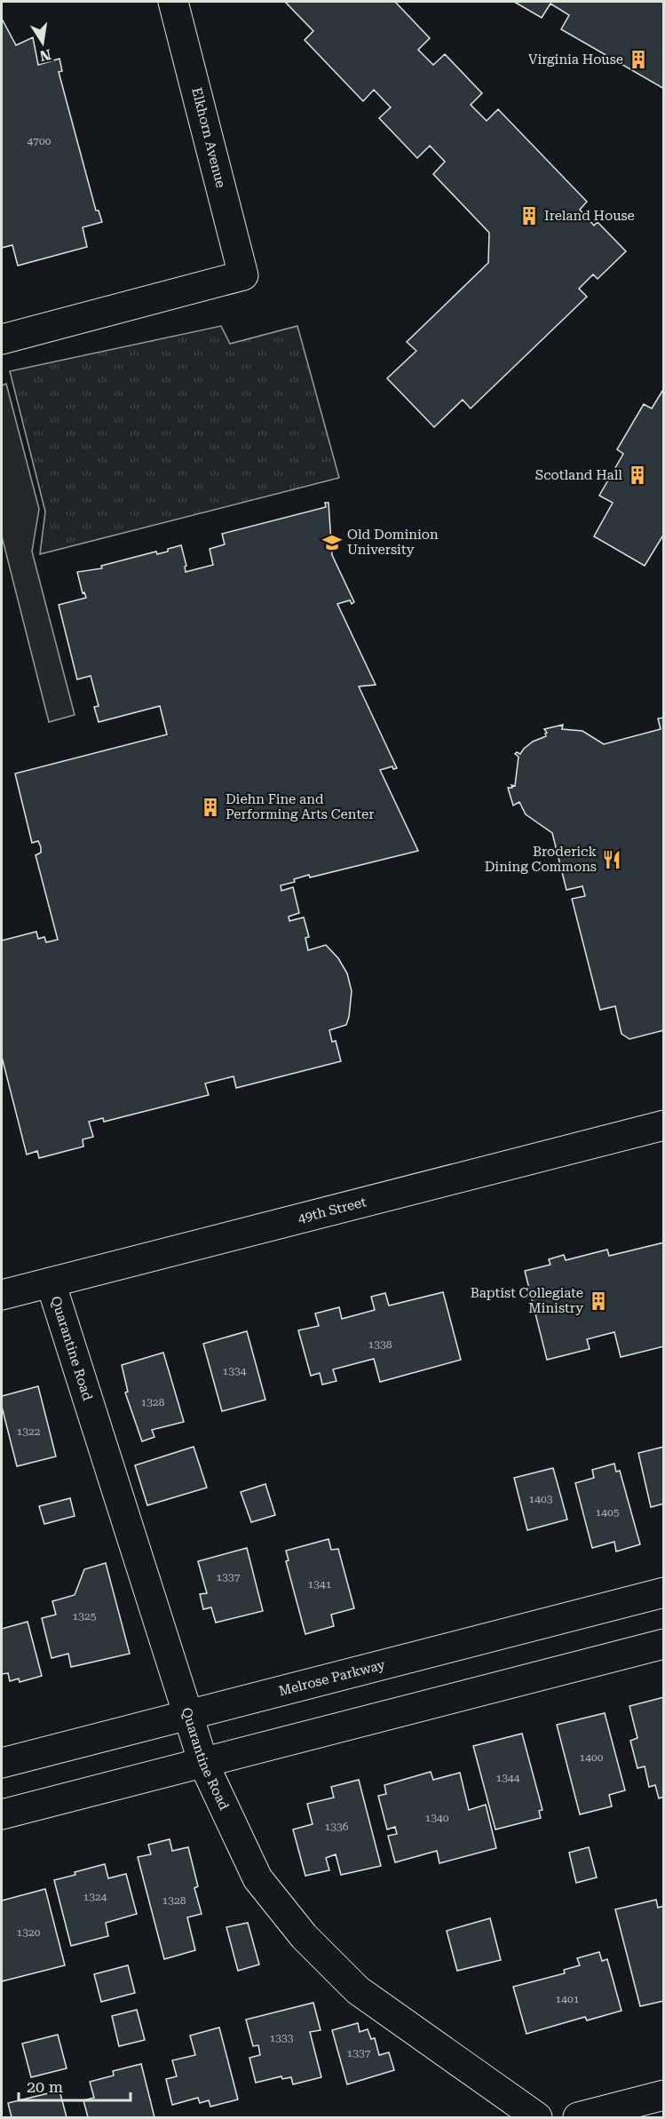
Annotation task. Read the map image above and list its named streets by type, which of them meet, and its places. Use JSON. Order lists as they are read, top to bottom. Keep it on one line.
{"streets":{"street":["Elkhorn Avenue","49th Street","Quarantine Road","Melrose Parkway"]},"crossings":[["49th Street","Quarantine Road"],["Quarantine Road","Melrose Parkway"]],"places":{"building":["Virginia House","Ireland House","Scotland Hall","Diehn Fine and Performing Arts Center","Baptist Collegiate Ministry"],"school or university":["Old Dominion University"],"restaurant":["Broderick Dining Commons"]},"house_numbers":["4700","1338","1334","1328","1322","1403","1405","1337","1341","1325","1400","1344","1340","1336","1324","1328","1320","1401","1333","1337"],"scale_bar":"20 m","north":"bottom"}
